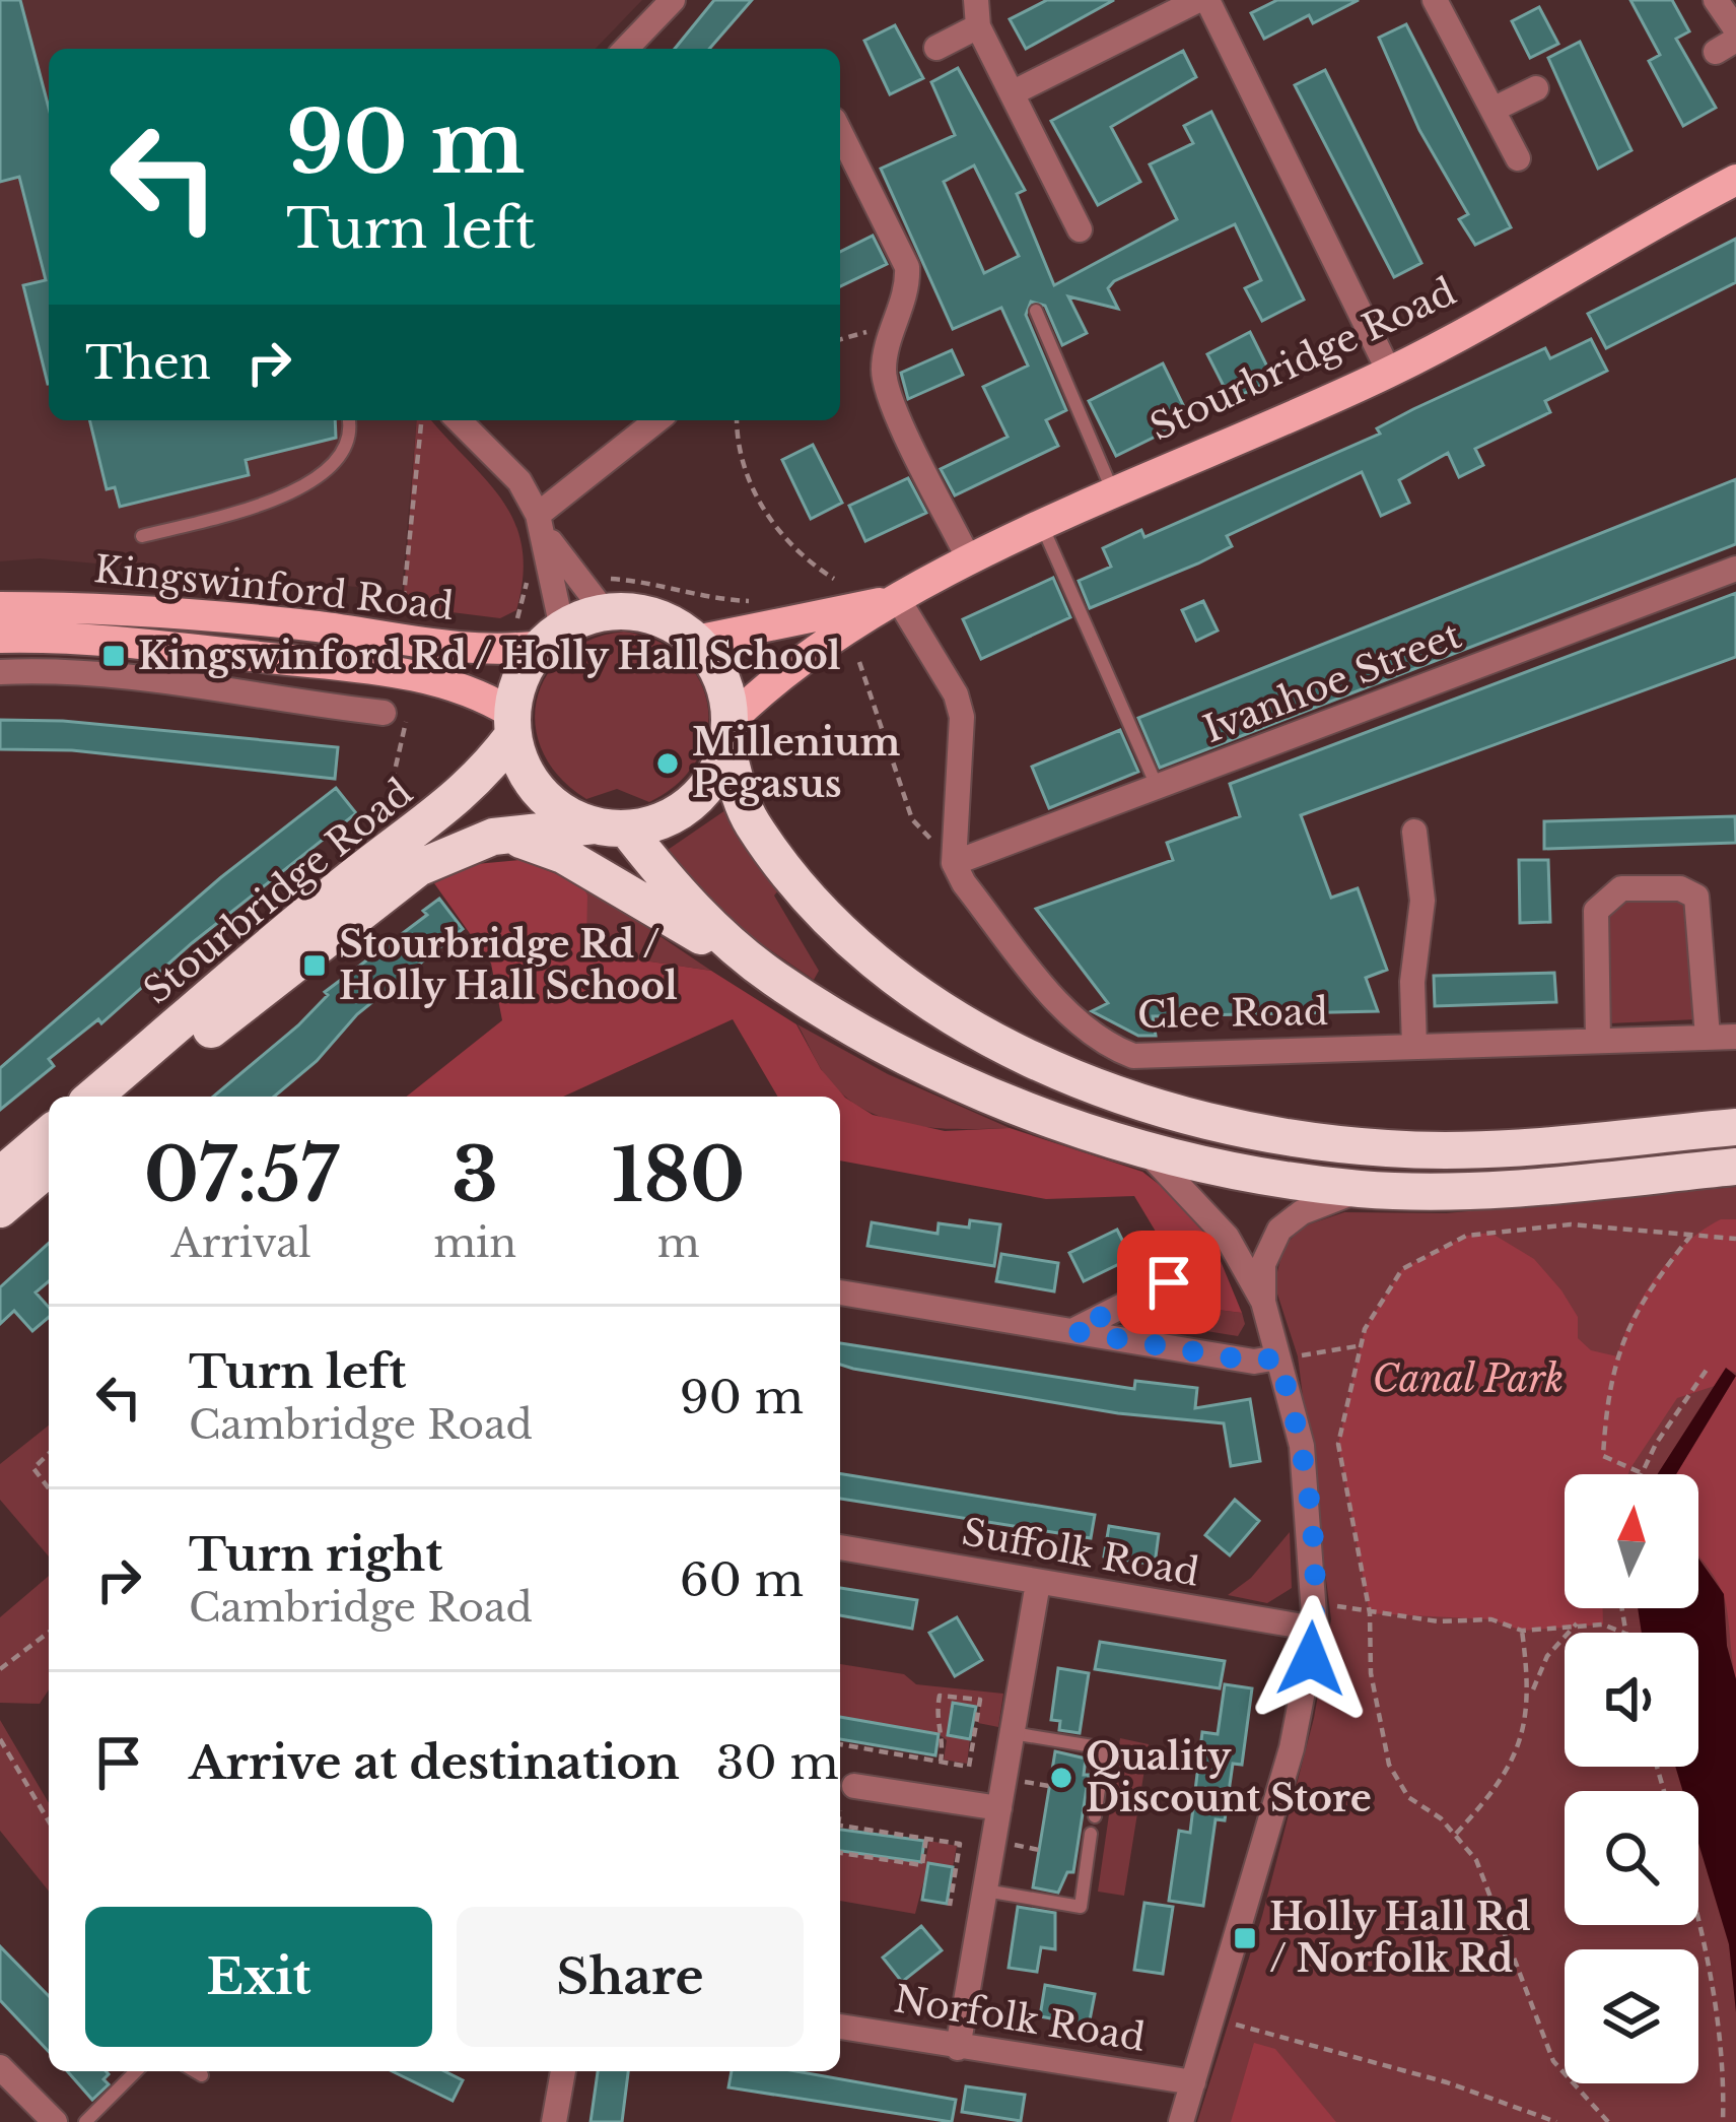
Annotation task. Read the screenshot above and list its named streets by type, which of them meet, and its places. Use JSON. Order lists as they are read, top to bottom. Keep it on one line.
{"streets":{"highway":["Stourbridge Road"],"main road":["Kingswinford Road"],"street":["Ivanhoe Street","Clee Road","Suffolk Road","Norfolk Road"]},"crossings":[["Stourbridge Road","Kingswinford Road"],["Ivanhoe Street","Clee Road"]],"parks":["Canal Park"],"places":{"transit":["Kingswinford Rd / Holly Hall School","Stourbridge Rd / Holly Hall School","Holly Hall Rd / Norfolk Rd"],"other":["Millenium Pegasus","Quality Discount Store"]},"north":"top","page":{"turn":["90 m","Turn left"],"then":"Then","eta":["07:57","Arrival","3","min","180","m"],"list":[{"name":"Turn left","note":"Cambridge Road","value":"90 m"},{"name":"Turn right","note":"Cambridge Road","value":"60 m"},{"name":"Arrive at destination","value":"30 m"}],"buttons":["Exit","Share"]}}
